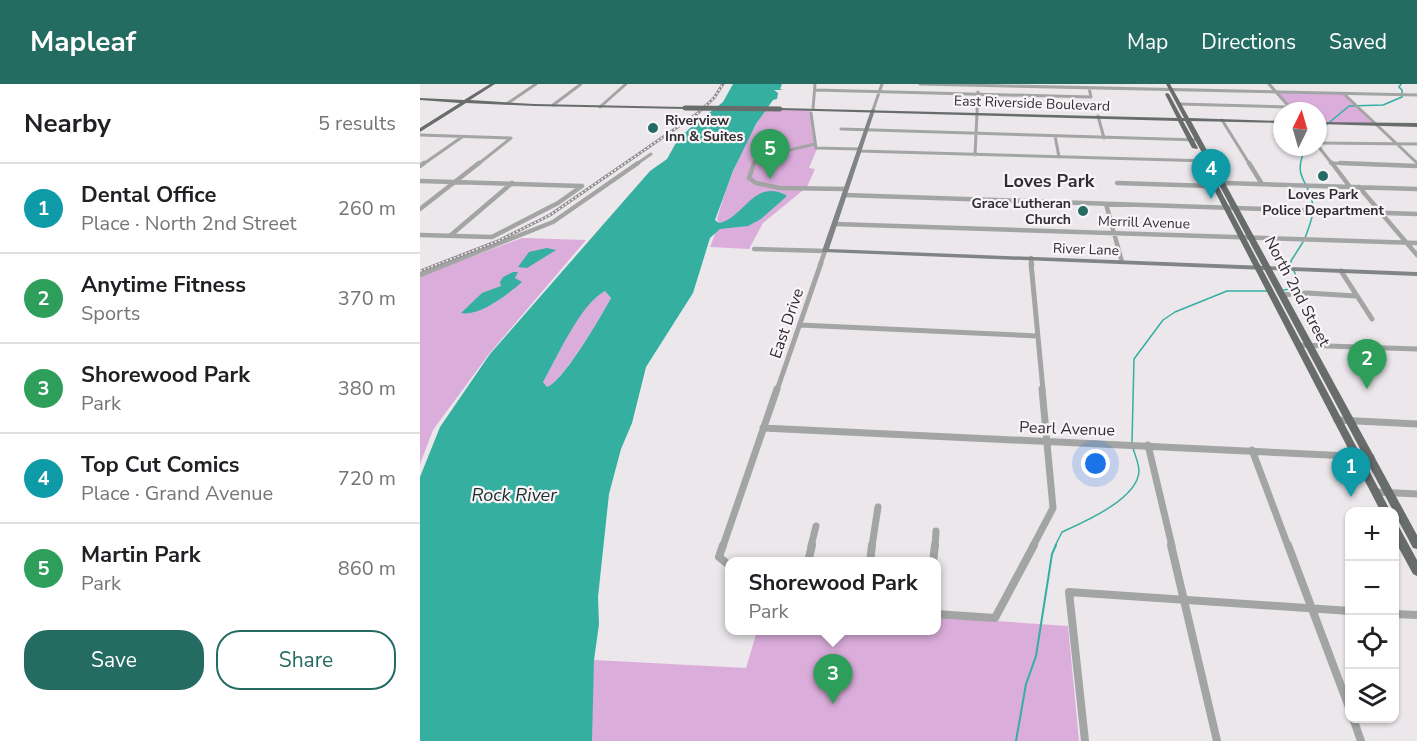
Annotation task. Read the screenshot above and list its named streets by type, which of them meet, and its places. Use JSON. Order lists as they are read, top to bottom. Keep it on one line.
{"streets":{"main road":["East Riverside Boulevard","North 2nd Street"],"street":["Merrill Avenue","River Lane","East Drive","Pearl Avenue"]},"crossings":[["East Riverside Boulevard","North 2nd Street"],["East Riverside Boulevard","East Drive"],["Merrill Avenue","North 2nd Street"],["Merrill Avenue","East Drive"],["River Lane","North 2nd Street"],["River Lane","East Drive"],["North 2nd Street","Pearl Avenue"],["East Drive","Pearl Avenue"]],"districts":["Loves Park"],"water":["Rock River"],"places":["Riverview Inn & Suites","Loves Park Police Department","Grace Lutheran Church"],"north":"top","page":{"header":"Mapleaf","nav":["Map","Directions","Saved"],"heading":["Nearby","5 results"],"pins":["5","4","2","1","3"],"list":[{"mark":"1","name":"Dental Office","note":"Place · North 2nd Street","value":"260 m"},{"mark":"2","name":"Anytime Fitness","note":"Sports","value":"370 m"},{"mark":"3","name":"Shorewood Park","note":"Park","value":"380 m"},{"mark":"4","name":"Top Cut Comics","note":"Place · Grand Avenue","value":"720 m"},{"mark":"5","name":"Martin Park","note":"Park","value":"860 m"}],"map_buttons":["+","−"],"popup":["Shorewood Park","Park"],"buttons":["Save","Share"]}}
